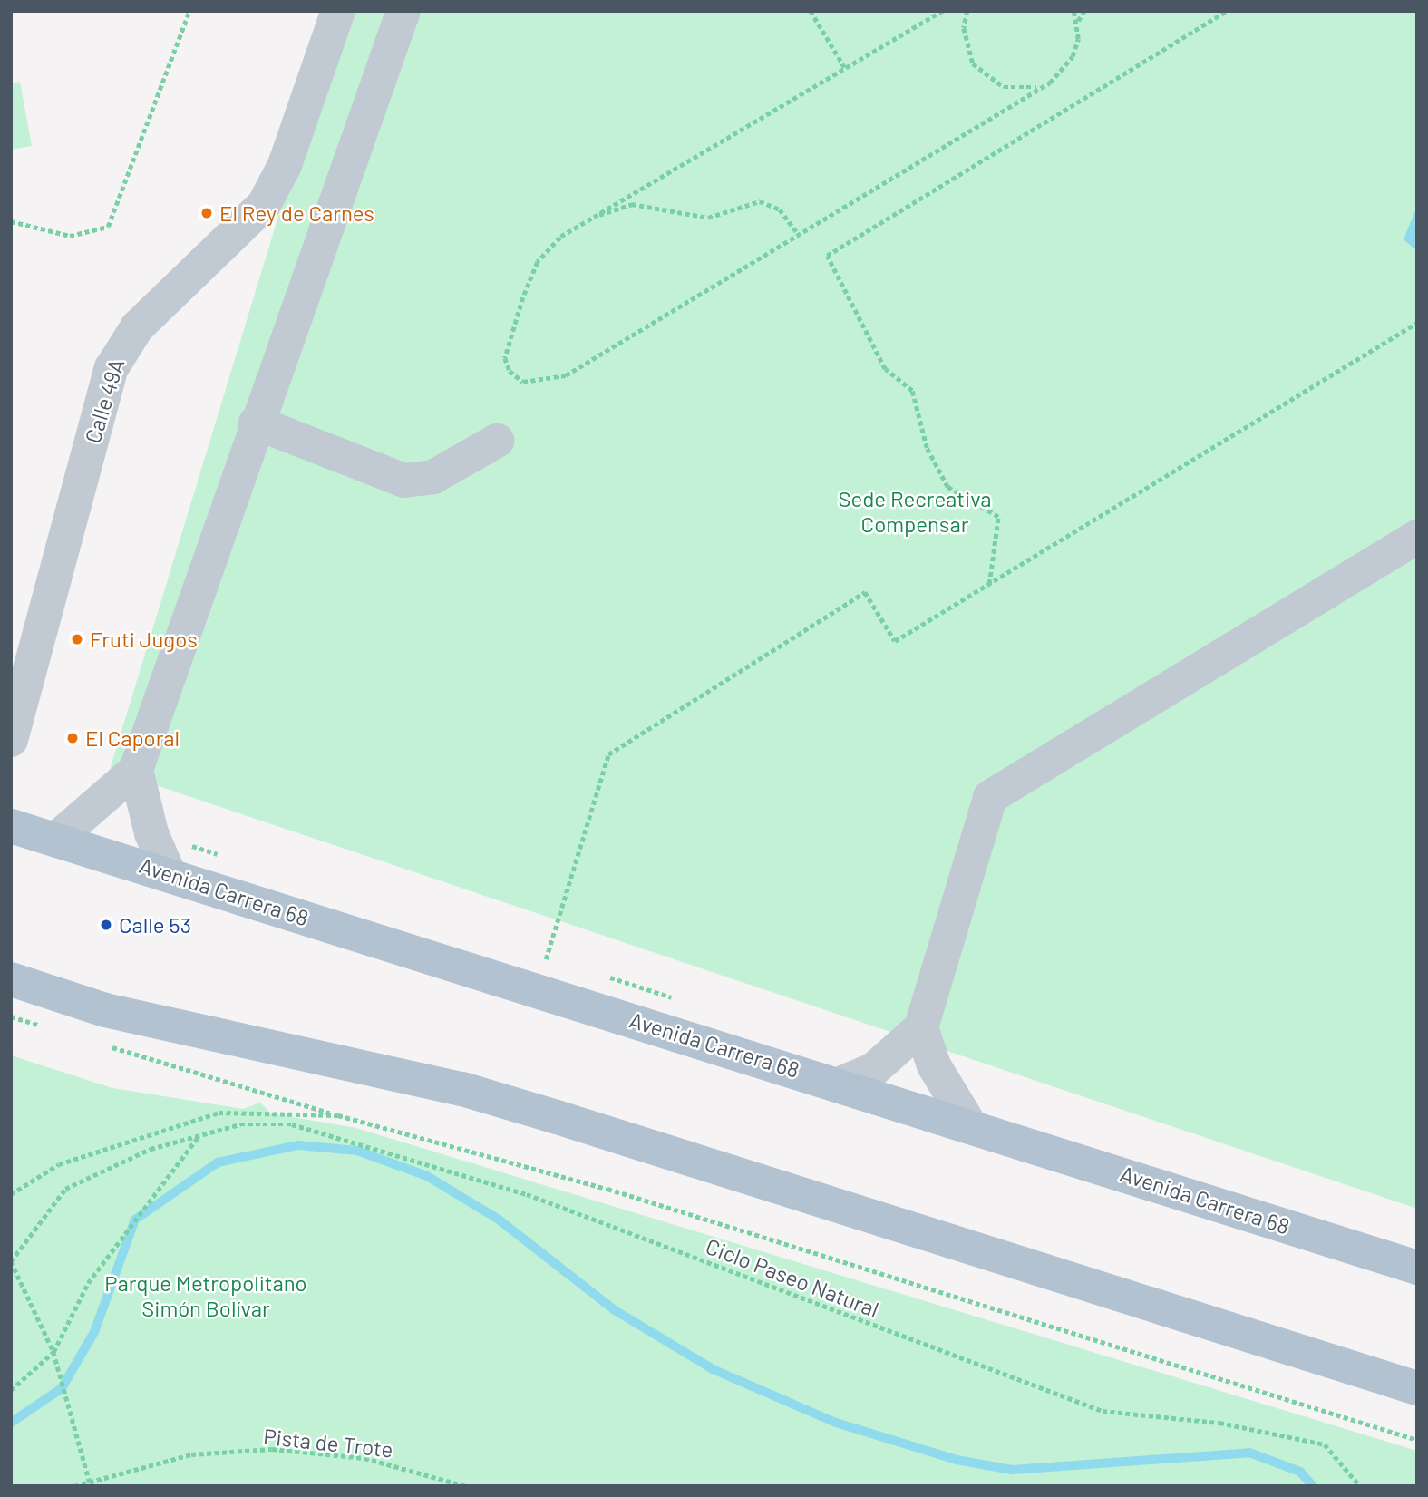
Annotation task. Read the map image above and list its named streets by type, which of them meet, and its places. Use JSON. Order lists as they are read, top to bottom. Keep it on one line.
{"streets":{"main road":["Avenida Carrera 68"],"street":["Calle 49A"],"path":["Ciclo Paseo Natural","Pista de Trote"]},"parks":["Sede Recreativa Compensar","Parque Metropolitano Simón Bolívar"],"places":["El Rey de Carnes","Fruti Jugos","El Caporal","Calle 53"]}
